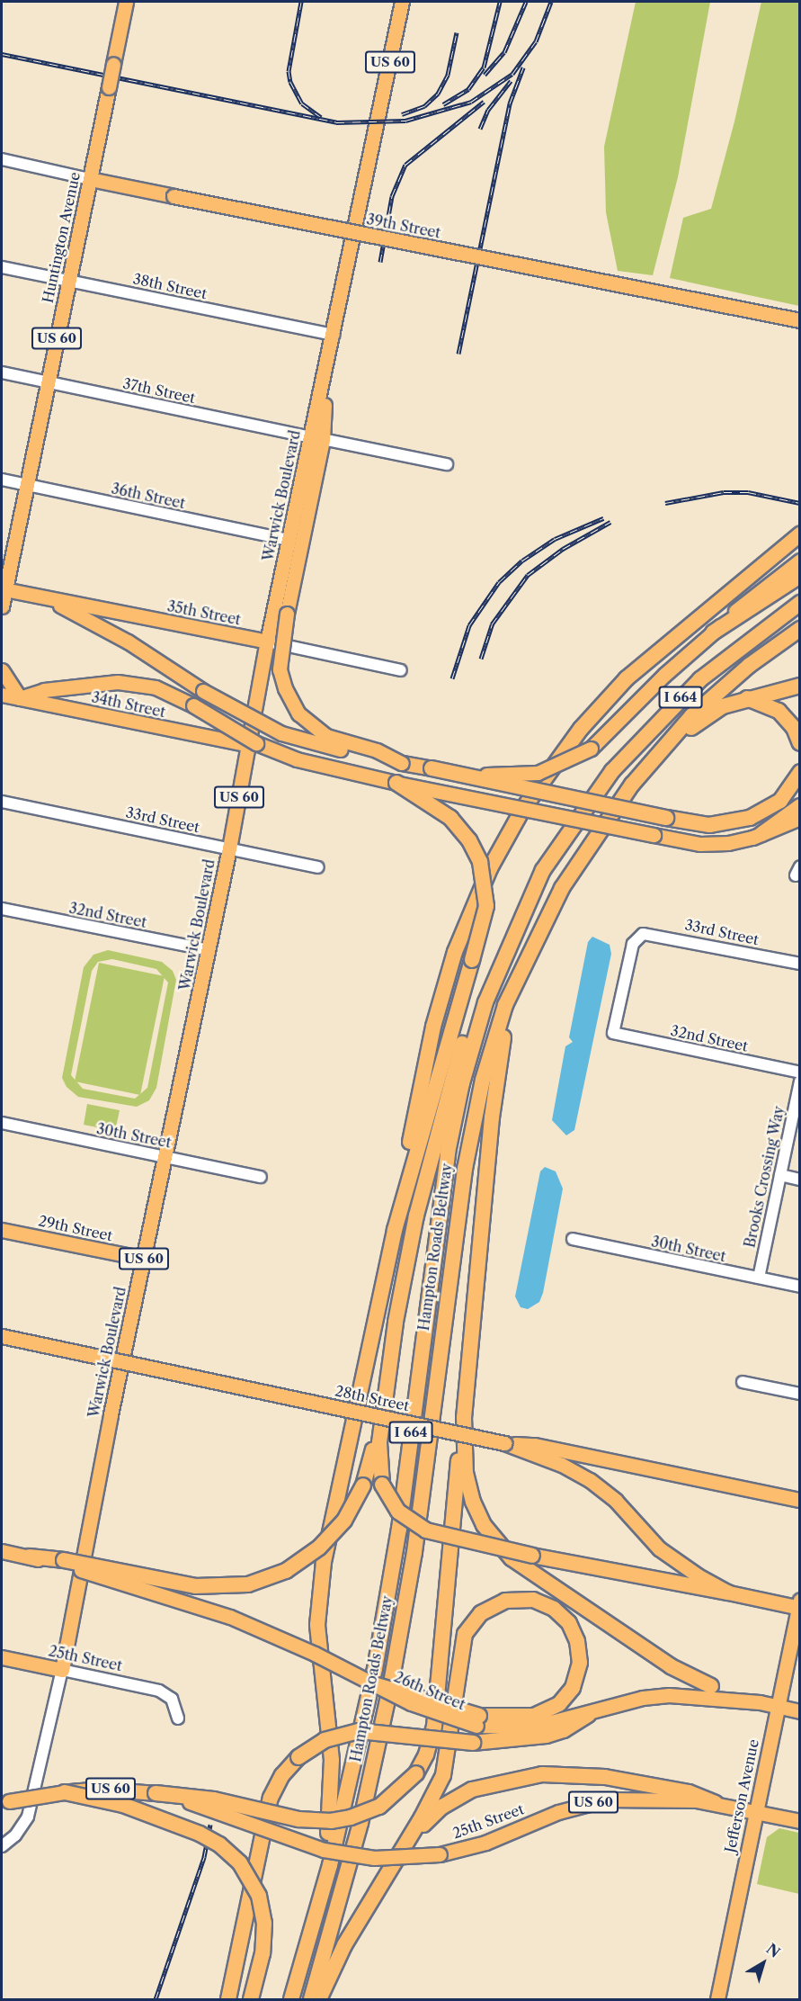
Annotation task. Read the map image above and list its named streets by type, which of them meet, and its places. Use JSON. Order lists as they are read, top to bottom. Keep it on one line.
{"streets":{"highway":["I 664","Hampton Roads Beltway"],"main road":["US 60","39th Street","Huntington Avenue","Warwick Boulevard","35th Street","34th Street","29th Street","28th Street","25th Street","26th Street","Jefferson Avenue"],"street":["38th Street","37th Street","36th Street","33rd Street","32nd Street","30th Street","Brooks Crossing Way"]},"crossings":[["US 60","38th Street"],["US 60","37th Street"],["US 60","Warwick Boulevard"],["39th Street","Huntington Avenue"],["Huntington Avenue","38th Street"],["Huntington Avenue","37th Street"],["Huntington Avenue","36th Street"],["Huntington Avenue","35th Street"],["37th Street","Warwick Boulevard"],["36th Street","Warwick Boulevard"],["Warwick Boulevard","35th Street"],["Warwick Boulevard","34th Street"],["Warwick Boulevard","33rd Street"],["Warwick Boulevard","32nd Street"],["Warwick Boulevard","30th Street"],["Warwick Boulevard","29th Street"],["Warwick Boulevard","25th Street"],["33rd Street","32nd Street"],["30th Street","Brooks Crossing Way"],["25th Street","Jefferson Avenue"],["26th Street","Jefferson Avenue"]],"north":"top right"}
